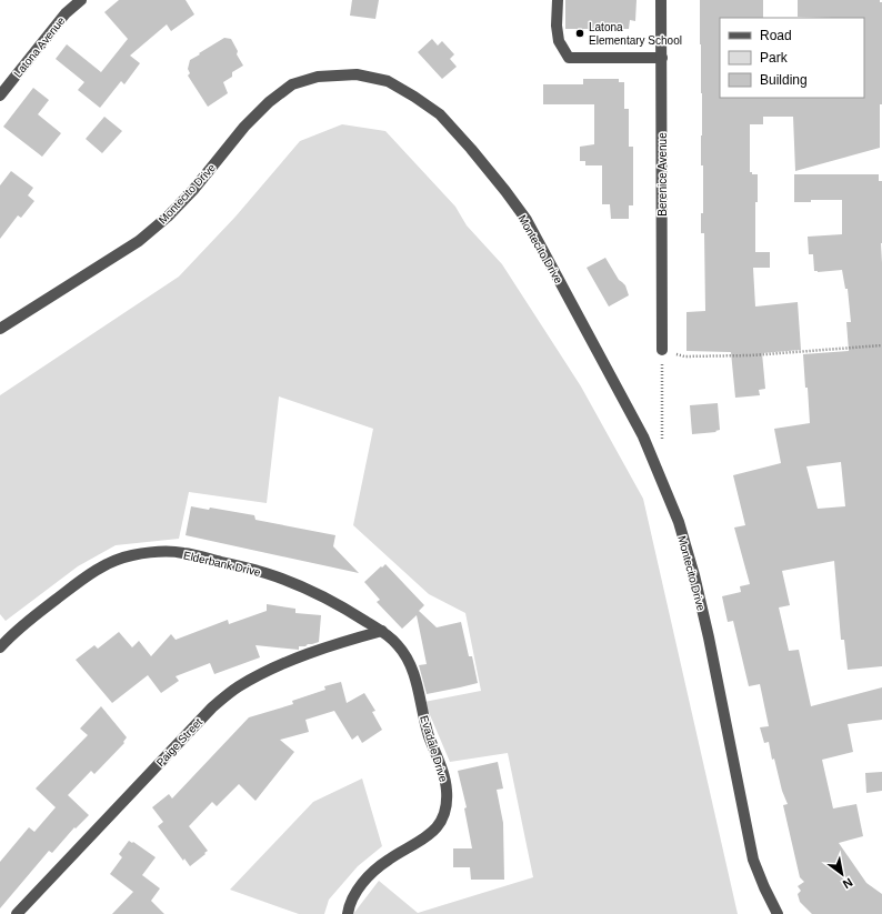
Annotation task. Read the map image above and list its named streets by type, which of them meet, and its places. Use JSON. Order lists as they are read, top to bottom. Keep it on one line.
{"streets":{"street":["Latona Avenue","Berenice Avenue","Montecito Drive","Elderbank Drive","Paige Street","Evadale Drive"]},"crossings":[["Elderbank Drive","Paige Street"],["Elderbank Drive","Evadale Drive"],["Paige Street","Evadale Drive"]],"places":["Latona Elementary School"],"legend":["Road","Park","Building"],"north":"bottom right"}
